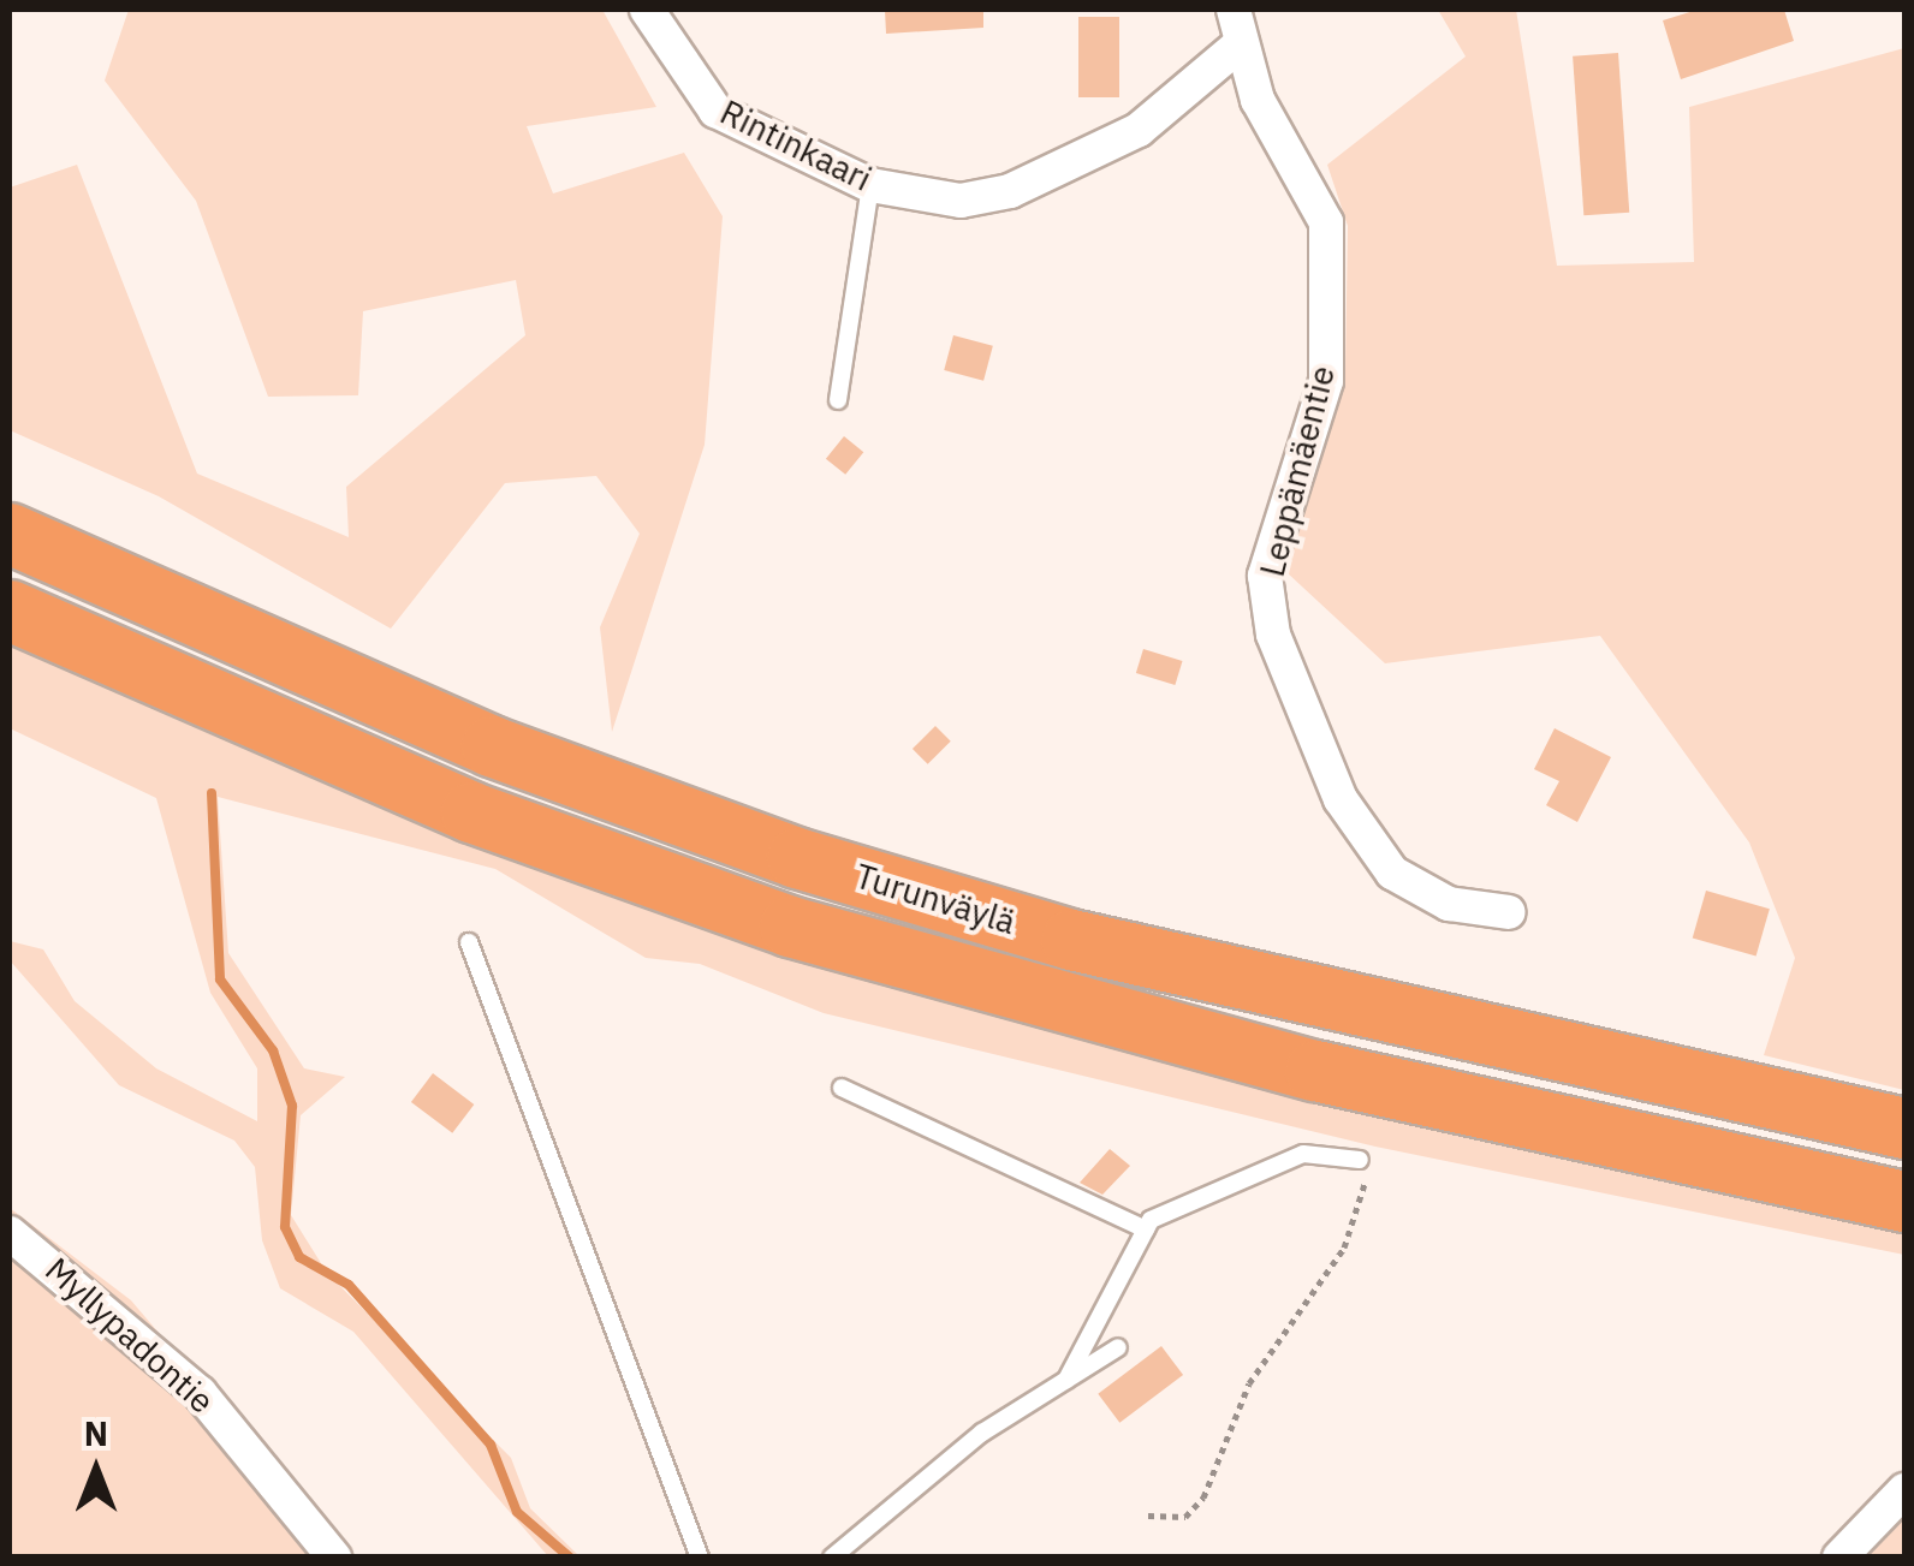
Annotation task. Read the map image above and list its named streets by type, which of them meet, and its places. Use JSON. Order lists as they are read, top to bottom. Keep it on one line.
{"streets":{"highway":["Turunväylä"],"street":["Rintinkaari","Leppämäentie","Myllypadontie"]},"crossings":[["Rintinkaari","Leppämäentie"]],"north":"top"}
